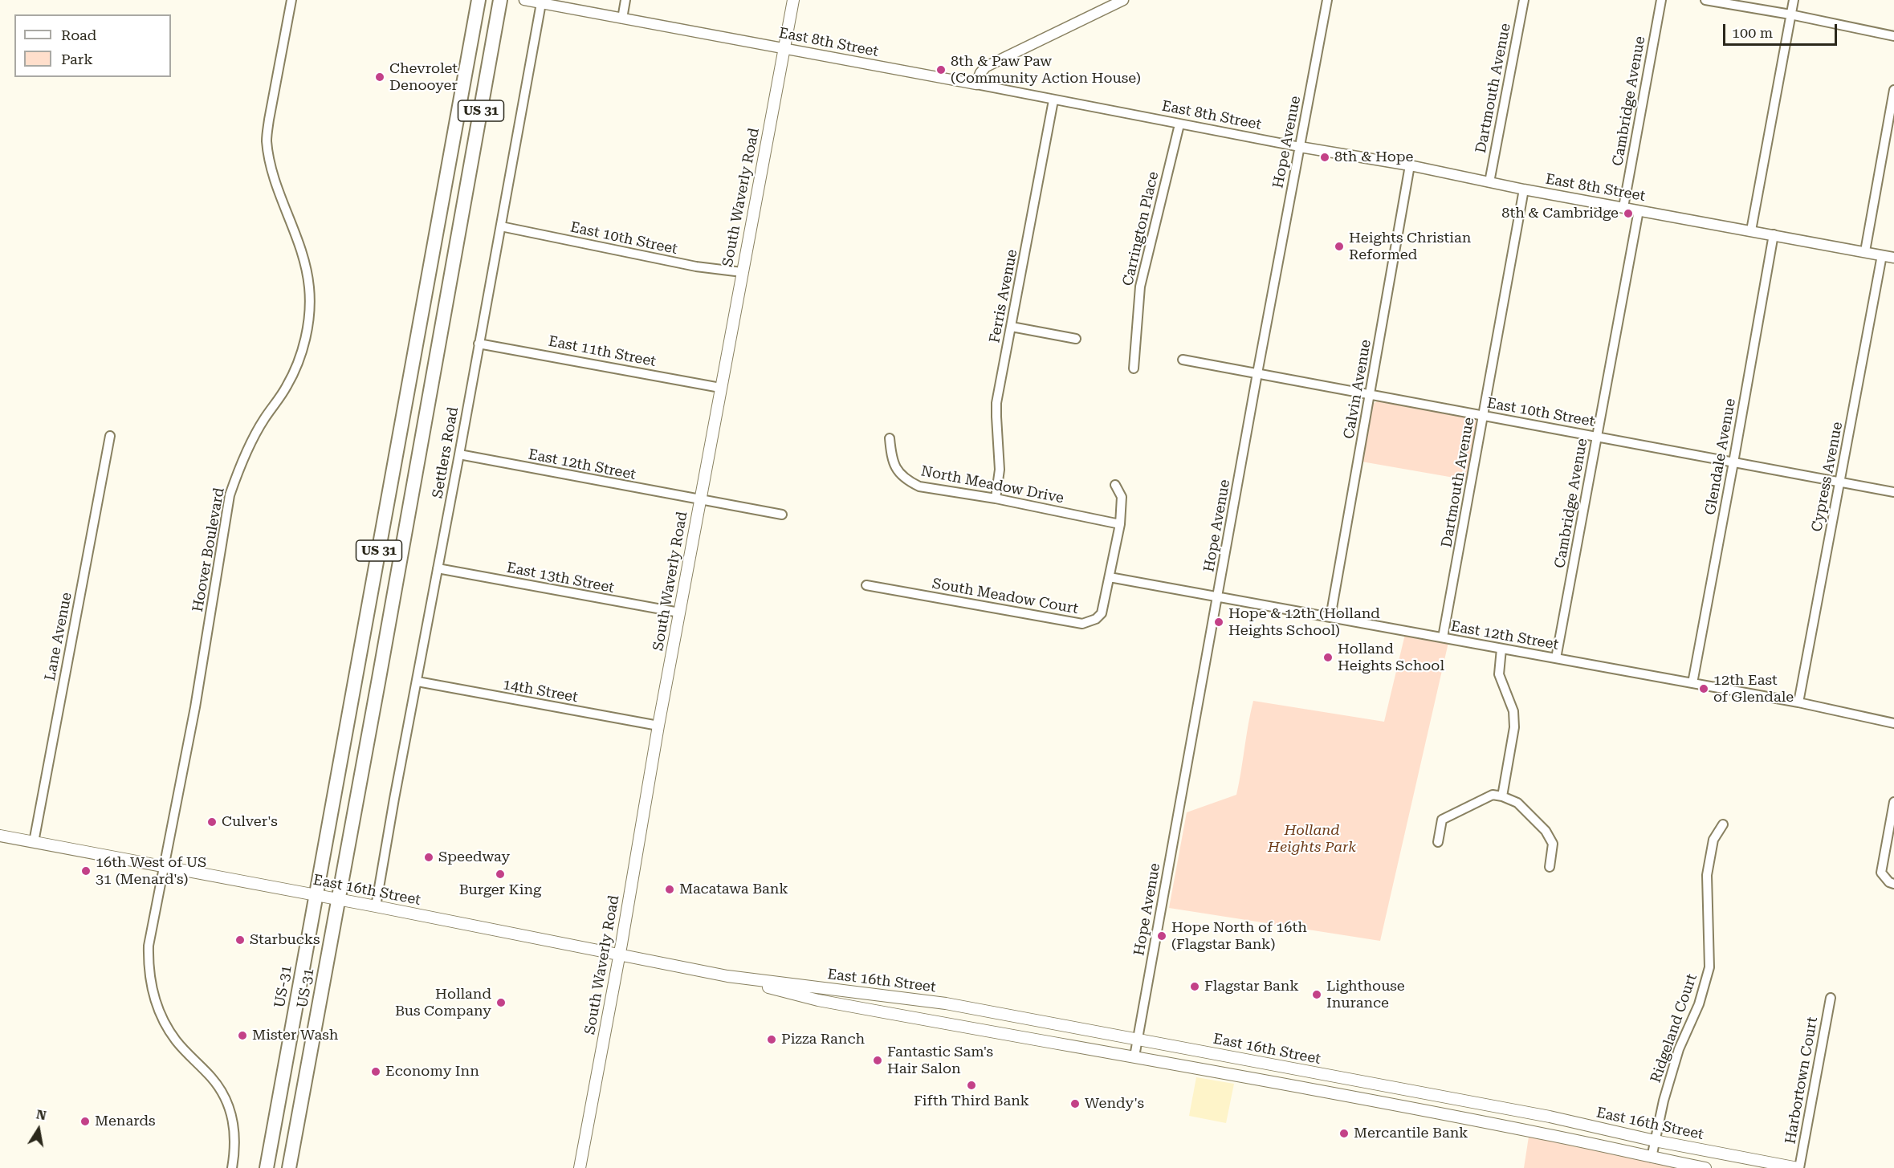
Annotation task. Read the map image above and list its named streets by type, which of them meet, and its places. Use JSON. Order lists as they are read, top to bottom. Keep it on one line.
{"streets":{"highway":["US 31","US-31"],"main road":["South Waverly Road","East 16th Street"],"street":["East 8th Street","Dartmouth Avenue","Cambridge Avenue","Hope Avenue","Carrington Place","East 10th Street","Ferris Avenue","East 11th Street","Calvin Avenue","Settlers Road","Glendale Avenue","East 12th Street","Cypress Avenue","North Meadow Drive","Hoover Boulevard","East 13th Street","South Meadow Court","Lane Avenue","14th Street","Ridgeland Court","Harbortown Court"]},"crossings":[["East 8th Street","Dartmouth Avenue"],["East 8th Street","Cambridge Avenue"],["East 8th Street","Hope Avenue"],["East 8th Street","South Waverly Road"],["East 8th Street","Carrington Place"],["East 8th Street","Ferris Avenue"],["East 8th Street","Calvin Avenue"],["East 8th Street","Settlers Road"],["East 8th Street","Glendale Avenue"],["East 8th Street","Cypress Avenue"],["Dartmouth Avenue","East 10th Street"],["Dartmouth Avenue","East 12th Street"],["Cambridge Avenue","East 10th Street"],["Cambridge Avenue","East 12th Street"],["US 31","East 16th Street"],["US 31","US-31"],["Hope Avenue","East 10th Street"],["Hope Avenue","East 12th Street"],["Hope Avenue","East 16th Street"],["South Waverly Road","East 10th Street"],["South Waverly Road","East 11th Street"],["South Waverly Road","East 12th Street"],["South Waverly Road","East 13th Street"],["South Waverly Road","14th Street"],["South Waverly Road","East 16th Street"],["East 10th Street","Calvin Avenue"],["East 10th Street","Settlers Road"],["East 10th Street","Glendale Avenue"],["East 10th Street","Cypress Avenue"],["Ferris Avenue","North Meadow Drive"],["East 11th Street","Settlers Road"],["Calvin Avenue","East 12th Street"],["Settlers Road","East 12th Street"],["Settlers Road","East 13th Street"],["Settlers Road","14th Street"],["Settlers Road","East 16th Street"],["Glendale Avenue","East 12th Street"],["East 12th Street","Cypress Avenue"],["East 12th Street","South Meadow Court"],["North Meadow Drive","South Meadow Court"],["Hoover Boulevard","East 16th Street"],["Lane Avenue","East 16th Street"],["East 16th Street","US-31"],["East 16th Street","Ridgeland Court"],["East 16th Street","Harbortown Court"]],"parks":["Holland Heights Park"],"places":["8th & Paw Paw (Community Action House)","Chevrolet Denooyer","8th & Hope","8th & Cambridge","Heights Christian Reformed","Hope & 12th (Holland Heights School)","Holland Heights School","12th East of Glendale","Culver's","Speedway","16th West of US 31 (Menard's)","Burger King","Macatawa Bank","Hope North of 16th (Flagstar Bank)","Starbucks","Flagstar Bank","Lighthouse Inurance","Holland Bus Company","Mister Wash","Pizza Ranch","Fantastic Sam's Hair Salon","Economy Inn","Fifth Third Bank","Wendy's","Menards","Mercantile Bank"],"legend":["Road","Park"],"scale_bar":"100 m","north":"top"}
